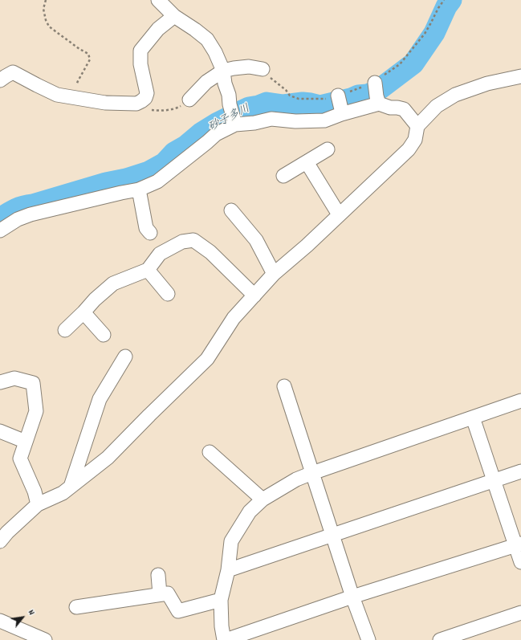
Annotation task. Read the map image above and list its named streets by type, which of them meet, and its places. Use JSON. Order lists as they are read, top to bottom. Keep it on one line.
{"water":["砂子多川"],"north":"top right"}
